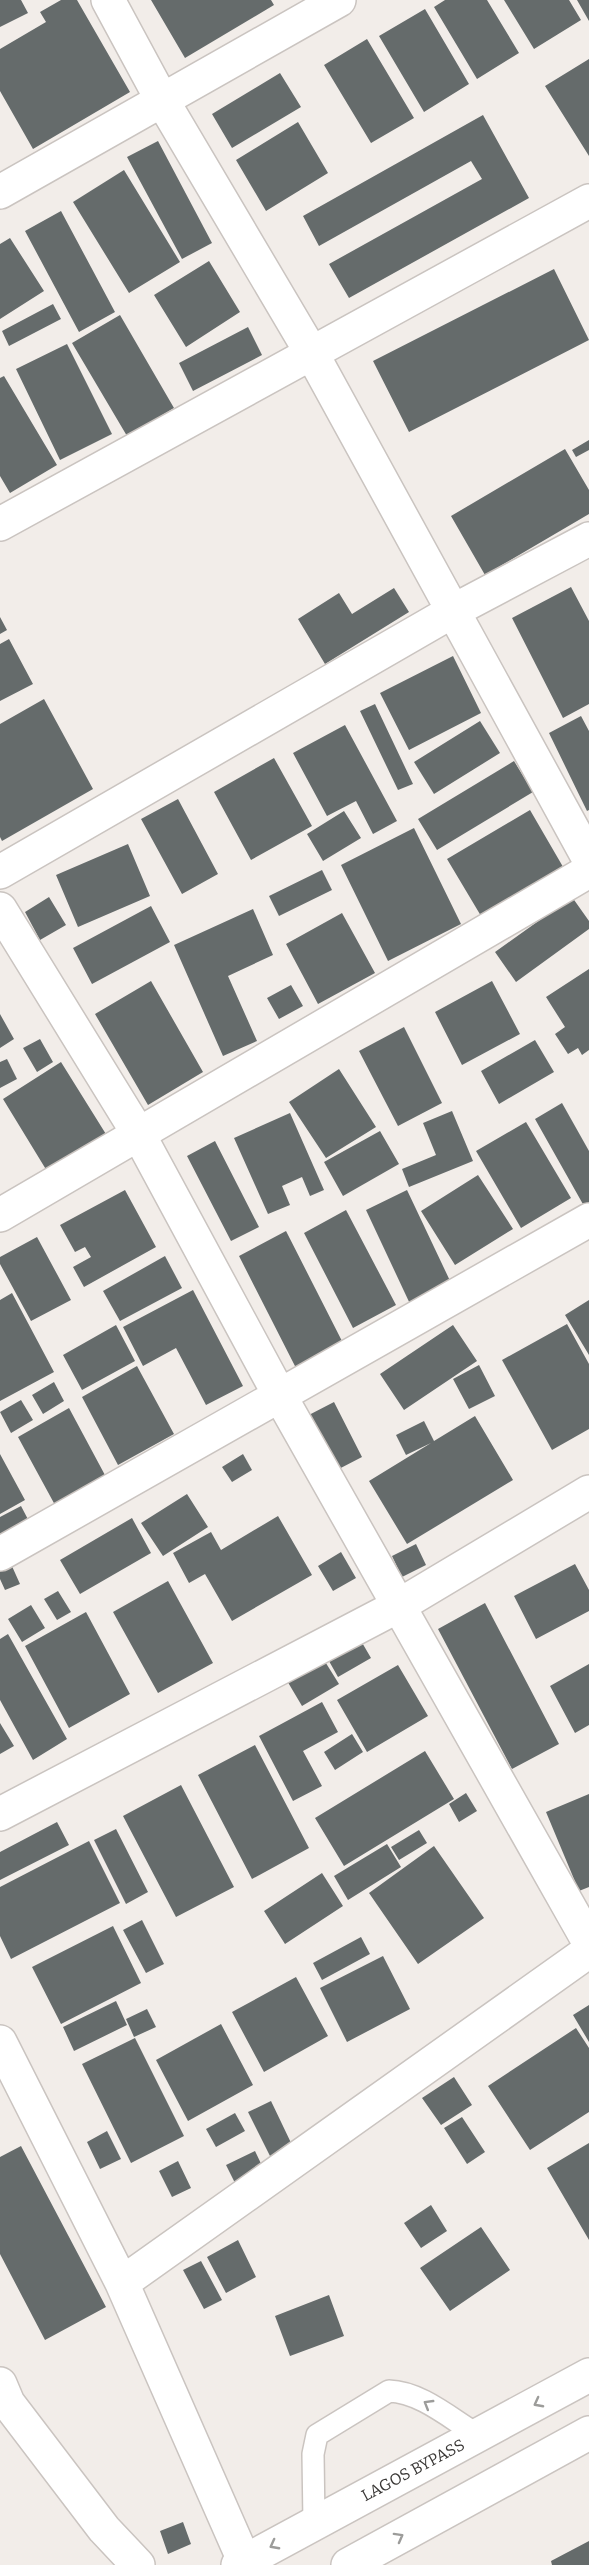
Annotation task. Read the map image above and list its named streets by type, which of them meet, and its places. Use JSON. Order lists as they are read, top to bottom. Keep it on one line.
{"streets":{"street":["LAGOS BYPASS"]}}
